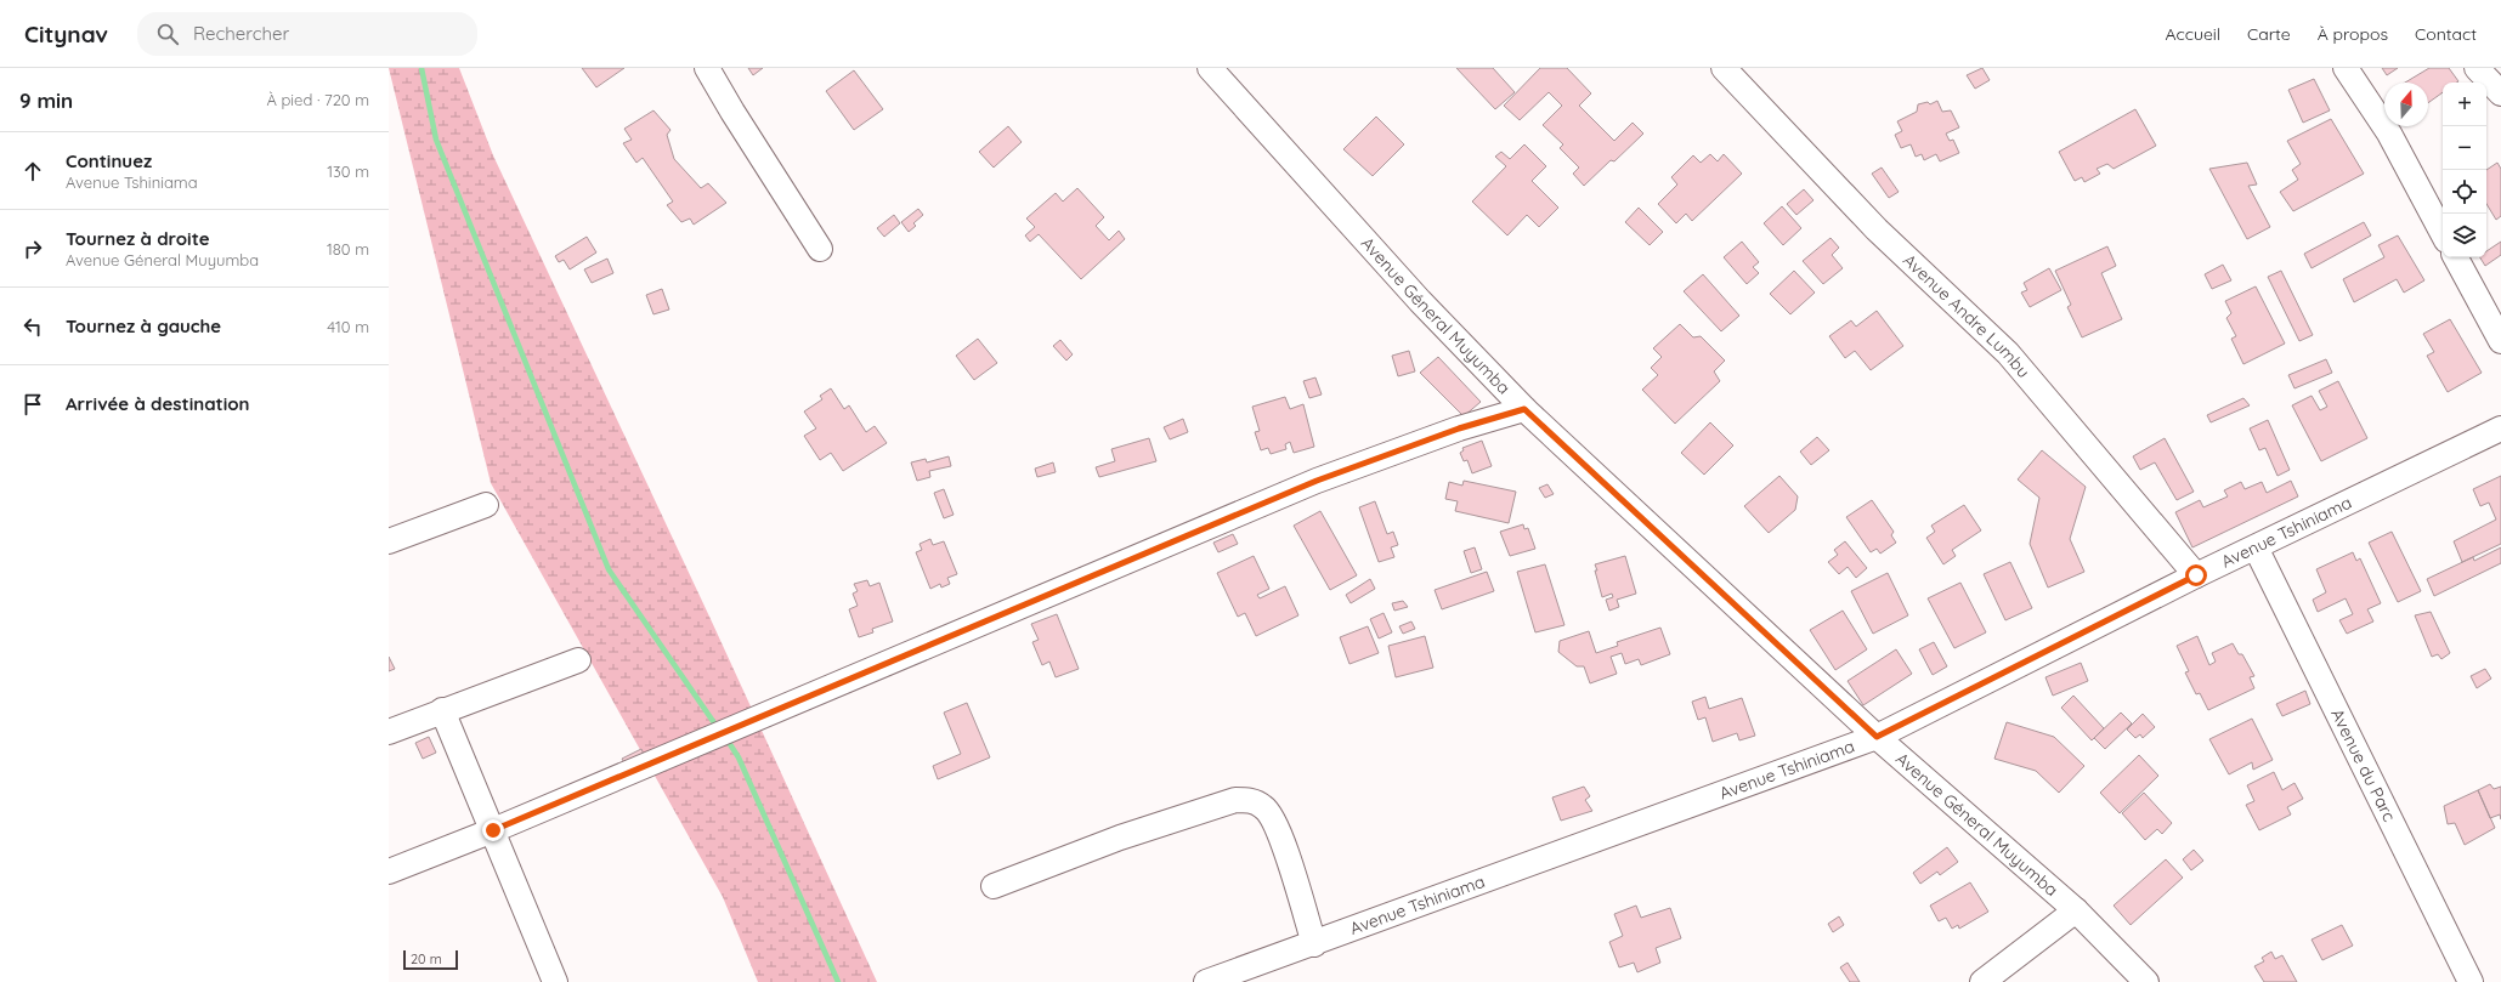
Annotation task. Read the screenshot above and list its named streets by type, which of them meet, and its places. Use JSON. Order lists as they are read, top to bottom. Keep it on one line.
{"streets":{"street":["Avenue Géneral Muyumba","Avenue Andre Lumbu","Avenue Tshiniama","Avenue du Parc"]},"crossings":[["Avenue Géneral Muyumba","Avenue Tshiniama"],["Avenue Andre Lumbu","Avenue Tshiniama"],["Avenue Tshiniama","Avenue du Parc"]],"scale_bar":"20 m","north":"top","page":{"header":"Citynav","search":"Rechercher","nav":["Accueil","Carte","À propos","Contact"],"heading":["9 min","À pied · 720 m"],"map_buttons":["+","−"],"list":[["Continuez","Avenue Tshiniama","130 m"],["Tournez à droite","Avenue Géneral Muyumba","180 m"],["Tournez à gauche","410 m"],"Arrivée à destination"],"scale":"20 m"}}
